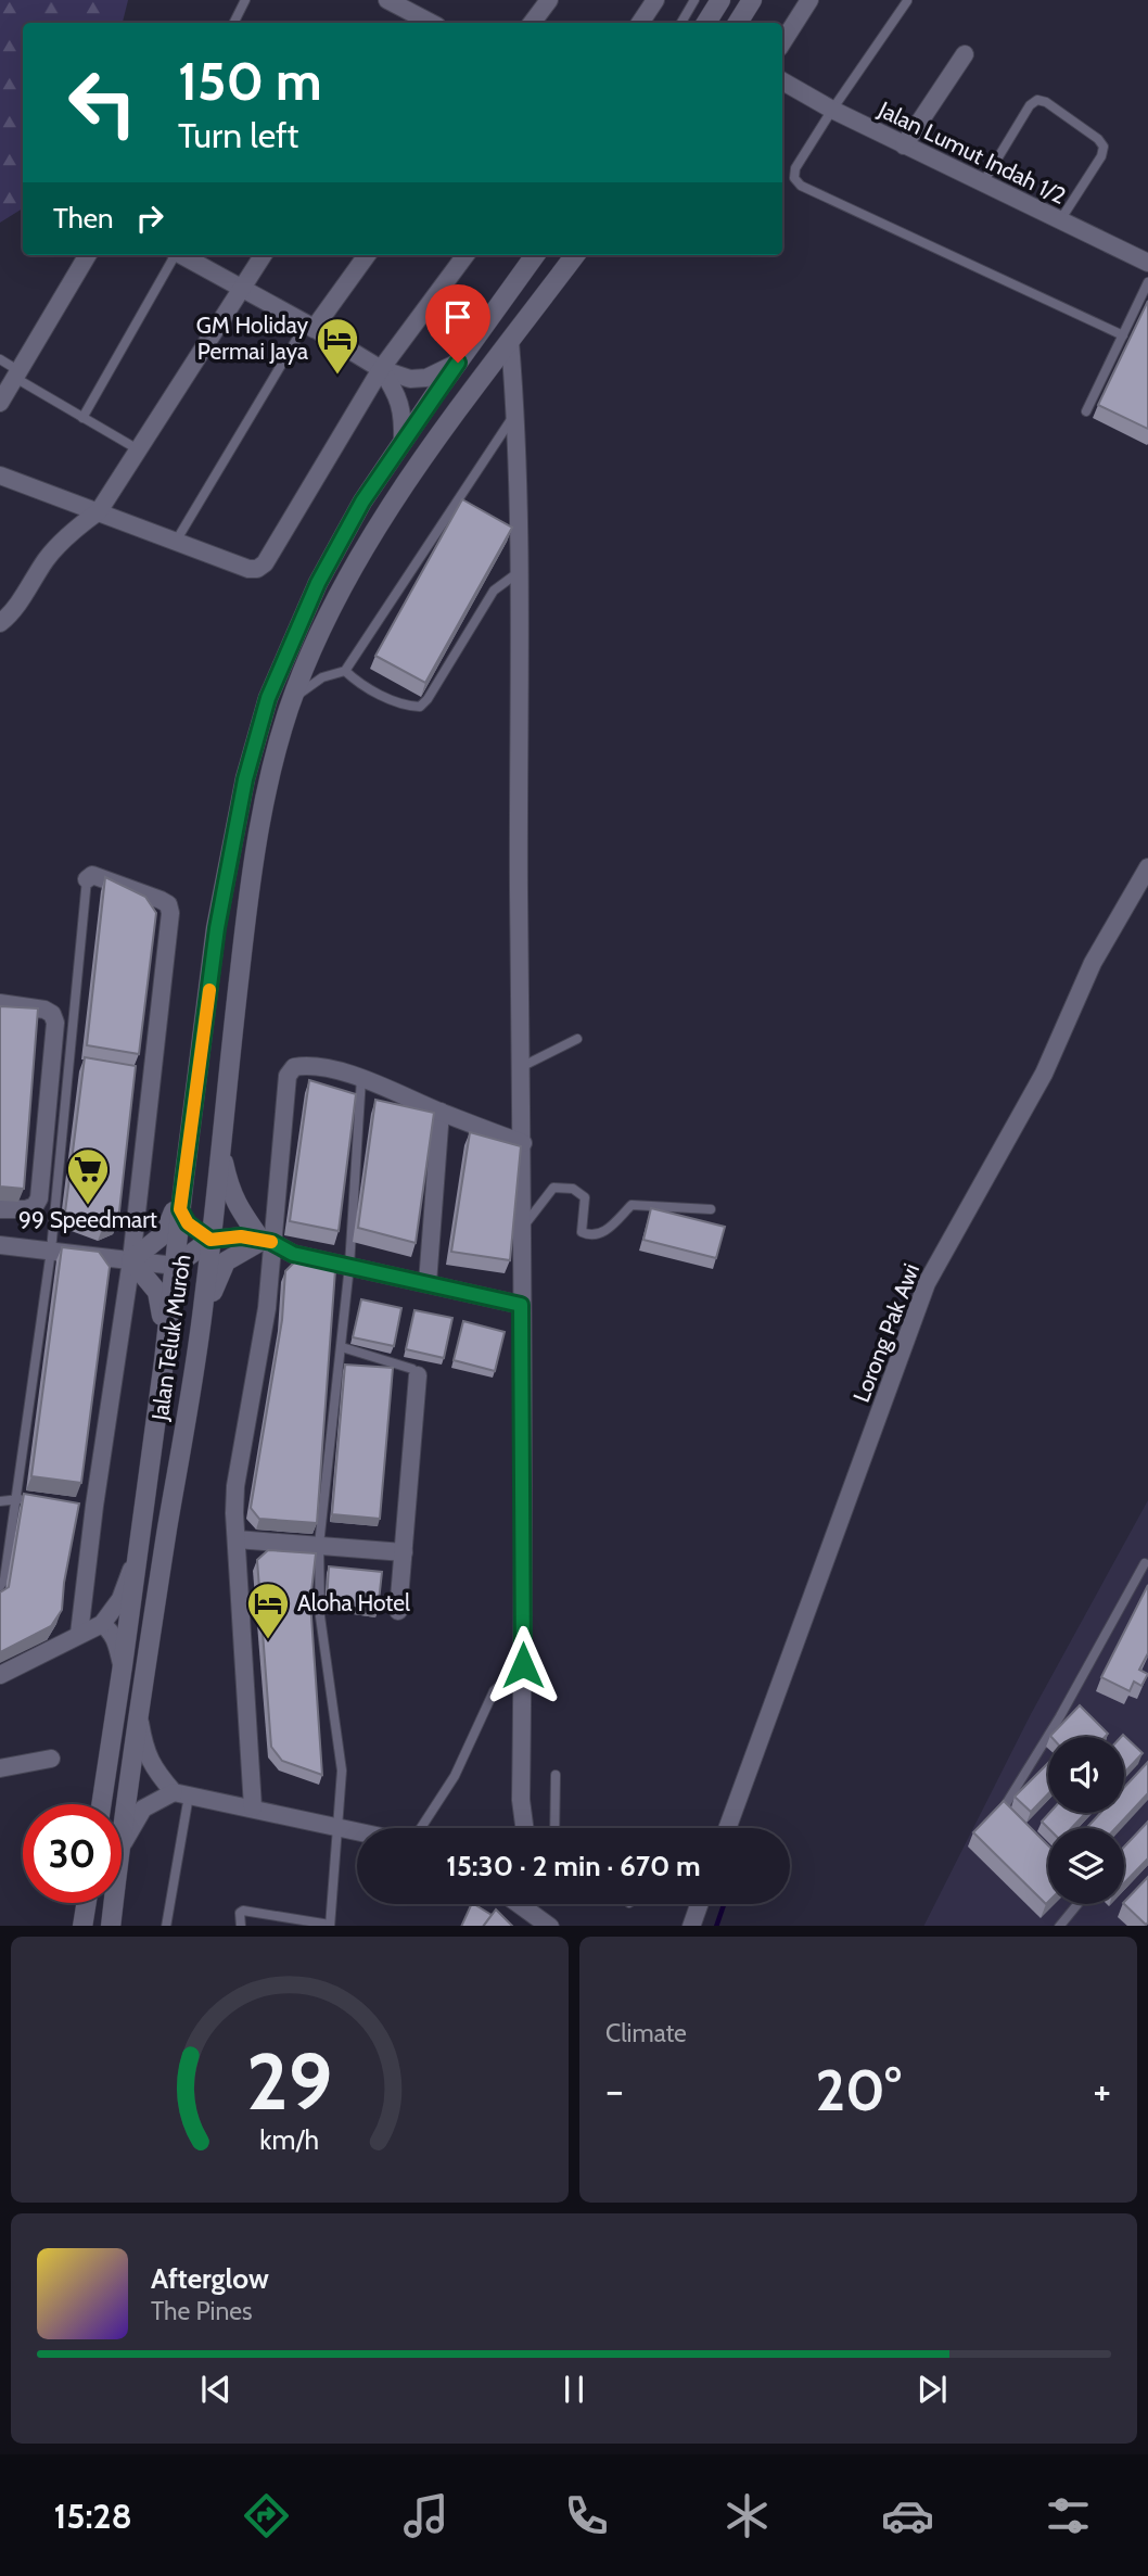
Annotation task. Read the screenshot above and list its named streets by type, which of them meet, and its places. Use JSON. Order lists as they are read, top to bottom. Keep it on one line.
{"streets":{"main road":["Jalan Teluk Muroh"],"street":["Jalan Lumut Indah 1/2","Lorong Pak Awi"]},"places":{"hotel":["GM Holiday Permai Jaya","Aloha Hotel"],"supermarket":["99 Speedmart"]},"page":{"turn":["150 m","Turn left"],"then":"Then","limit":"30","trip":"15:30 · 2 min · 670 m","tile":"Climate","heat":["−","20°","+"],"song":["Afterglow","The Pines"],"tabs":"15:28","gauge":["29","km/h"]}}
